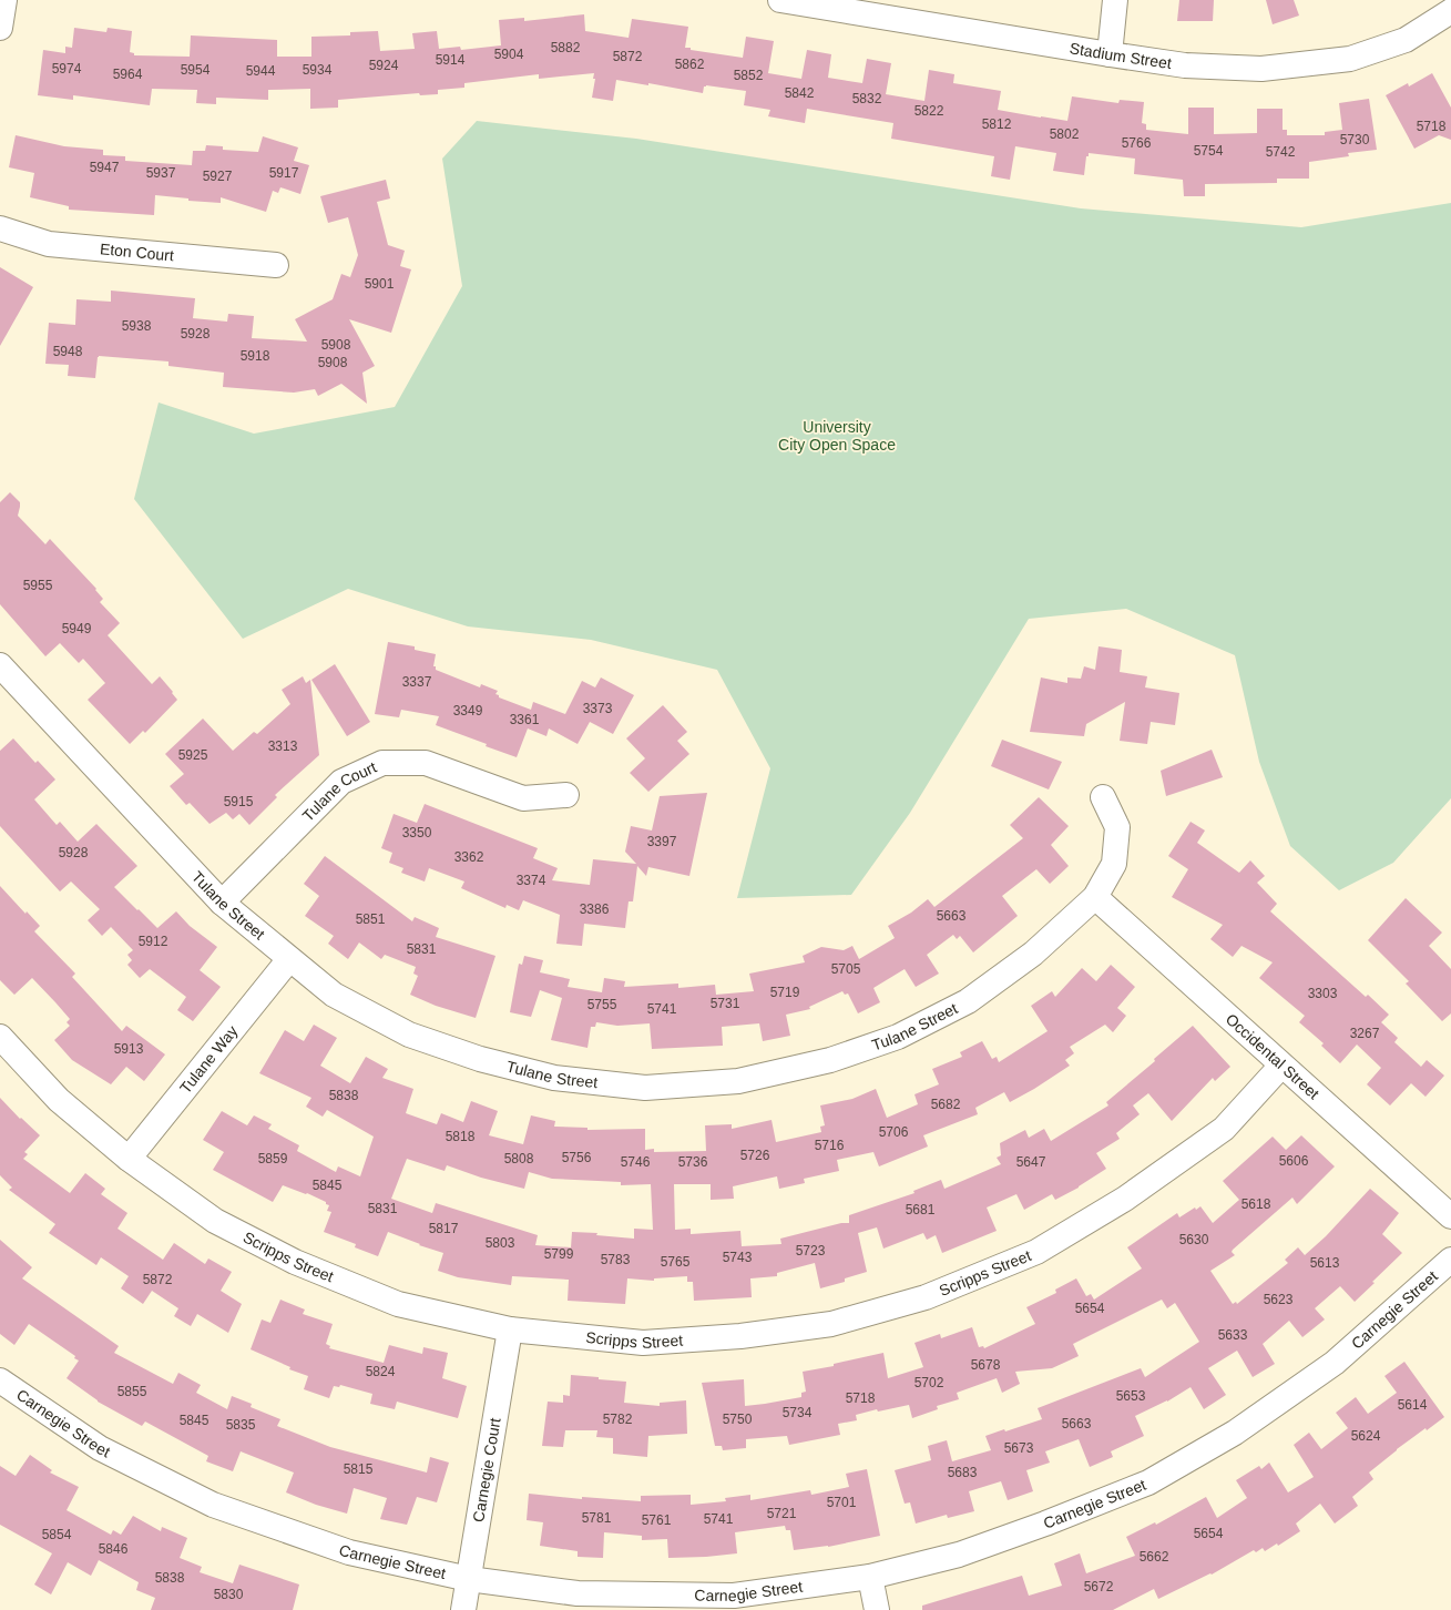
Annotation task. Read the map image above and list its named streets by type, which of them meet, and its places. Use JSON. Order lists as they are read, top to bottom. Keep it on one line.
{"streets":{"street":["Stadium Street","Eton Court","Tulane Court","Tulane Street","Occidental Street","Tulane Way","Scripps Street","Carnegie Street","Carnegie Court"]},"crossings":[["Tulane Court","Tulane Street"],["Tulane Street","Occidental Street"],["Tulane Street","Tulane Way"],["Occidental Street","Scripps Street"],["Tulane Way","Scripps Street"],["Scripps Street","Carnegie Court"],["Carnegie Street","Carnegie Court"]],"parks":["University City Open Space"],"house_numbers":["5882","5904","5872","5914","5862","5924","5974","5954","5934","5944","5964","5852","5842","5832","5822","5812","5718","5802","5730","5766","5754","5742","5947","5937","5917","5927","5901","5938","5928","5908","5948","5918","5908","5955","5949","3337","3373","3349","3361","3313","5925","5915","3350","3397","5928","3362","3374","3386","5663","5851","5912","5831","5705","5719","3303","5731","5755","5741","3267","5913","5838","5682","5706","5818","5716","5726","5756","5859","5808","5606","5746","5736","5647","5845","5618","5831","5681","5817","5630","5803","5723","5799","5743","5783","5765","5613","5872","5623","5654","5633","5678","5824","5702","5855","5653","5718","5614","5734","5782","5750","5845","5663","5835","5624","5673","5815","5683","5701","5721","5781","5741","5761","5654","5854","5846","5662","5838","5672","5830"]}
